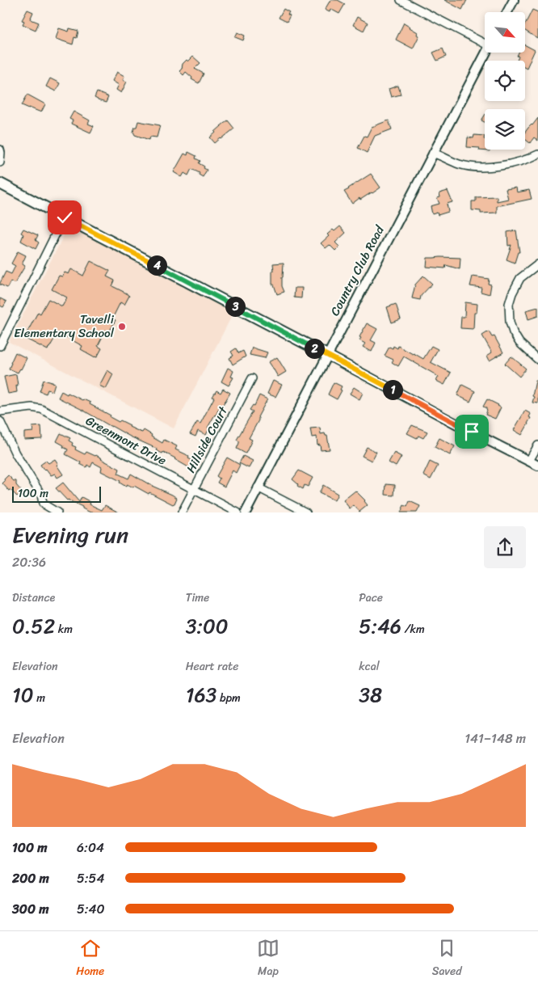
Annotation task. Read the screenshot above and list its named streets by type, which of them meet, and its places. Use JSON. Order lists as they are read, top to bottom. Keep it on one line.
{"streets":{"street":["Country Club Road","Hillside Court","Greenmont Drive"]},"crossings":[["Hillside Court","Greenmont Drive"]],"places":["Tavelli Elementary School"],"scale_bar":"100 m","north":"bottom right","page":{"pins":["4","3","2","1"],"scale":"100 m","heading":["Evening run","20:36"],"stats":[["Distance","0.52 km"],["Time","3:00"],["Pace","5:46 /km"],["Elevation","10 m"],["Heart rate","163 bpm"],["kcal","38"]],"chart":["Elevation","141–148 m"],"list":[{"name":"100 m","note":"6:04"},{"name":"200 m","note":"5:54"},{"name":"300 m","note":"5:40"}],"tabs":["Home","Map","Saved"]}}
